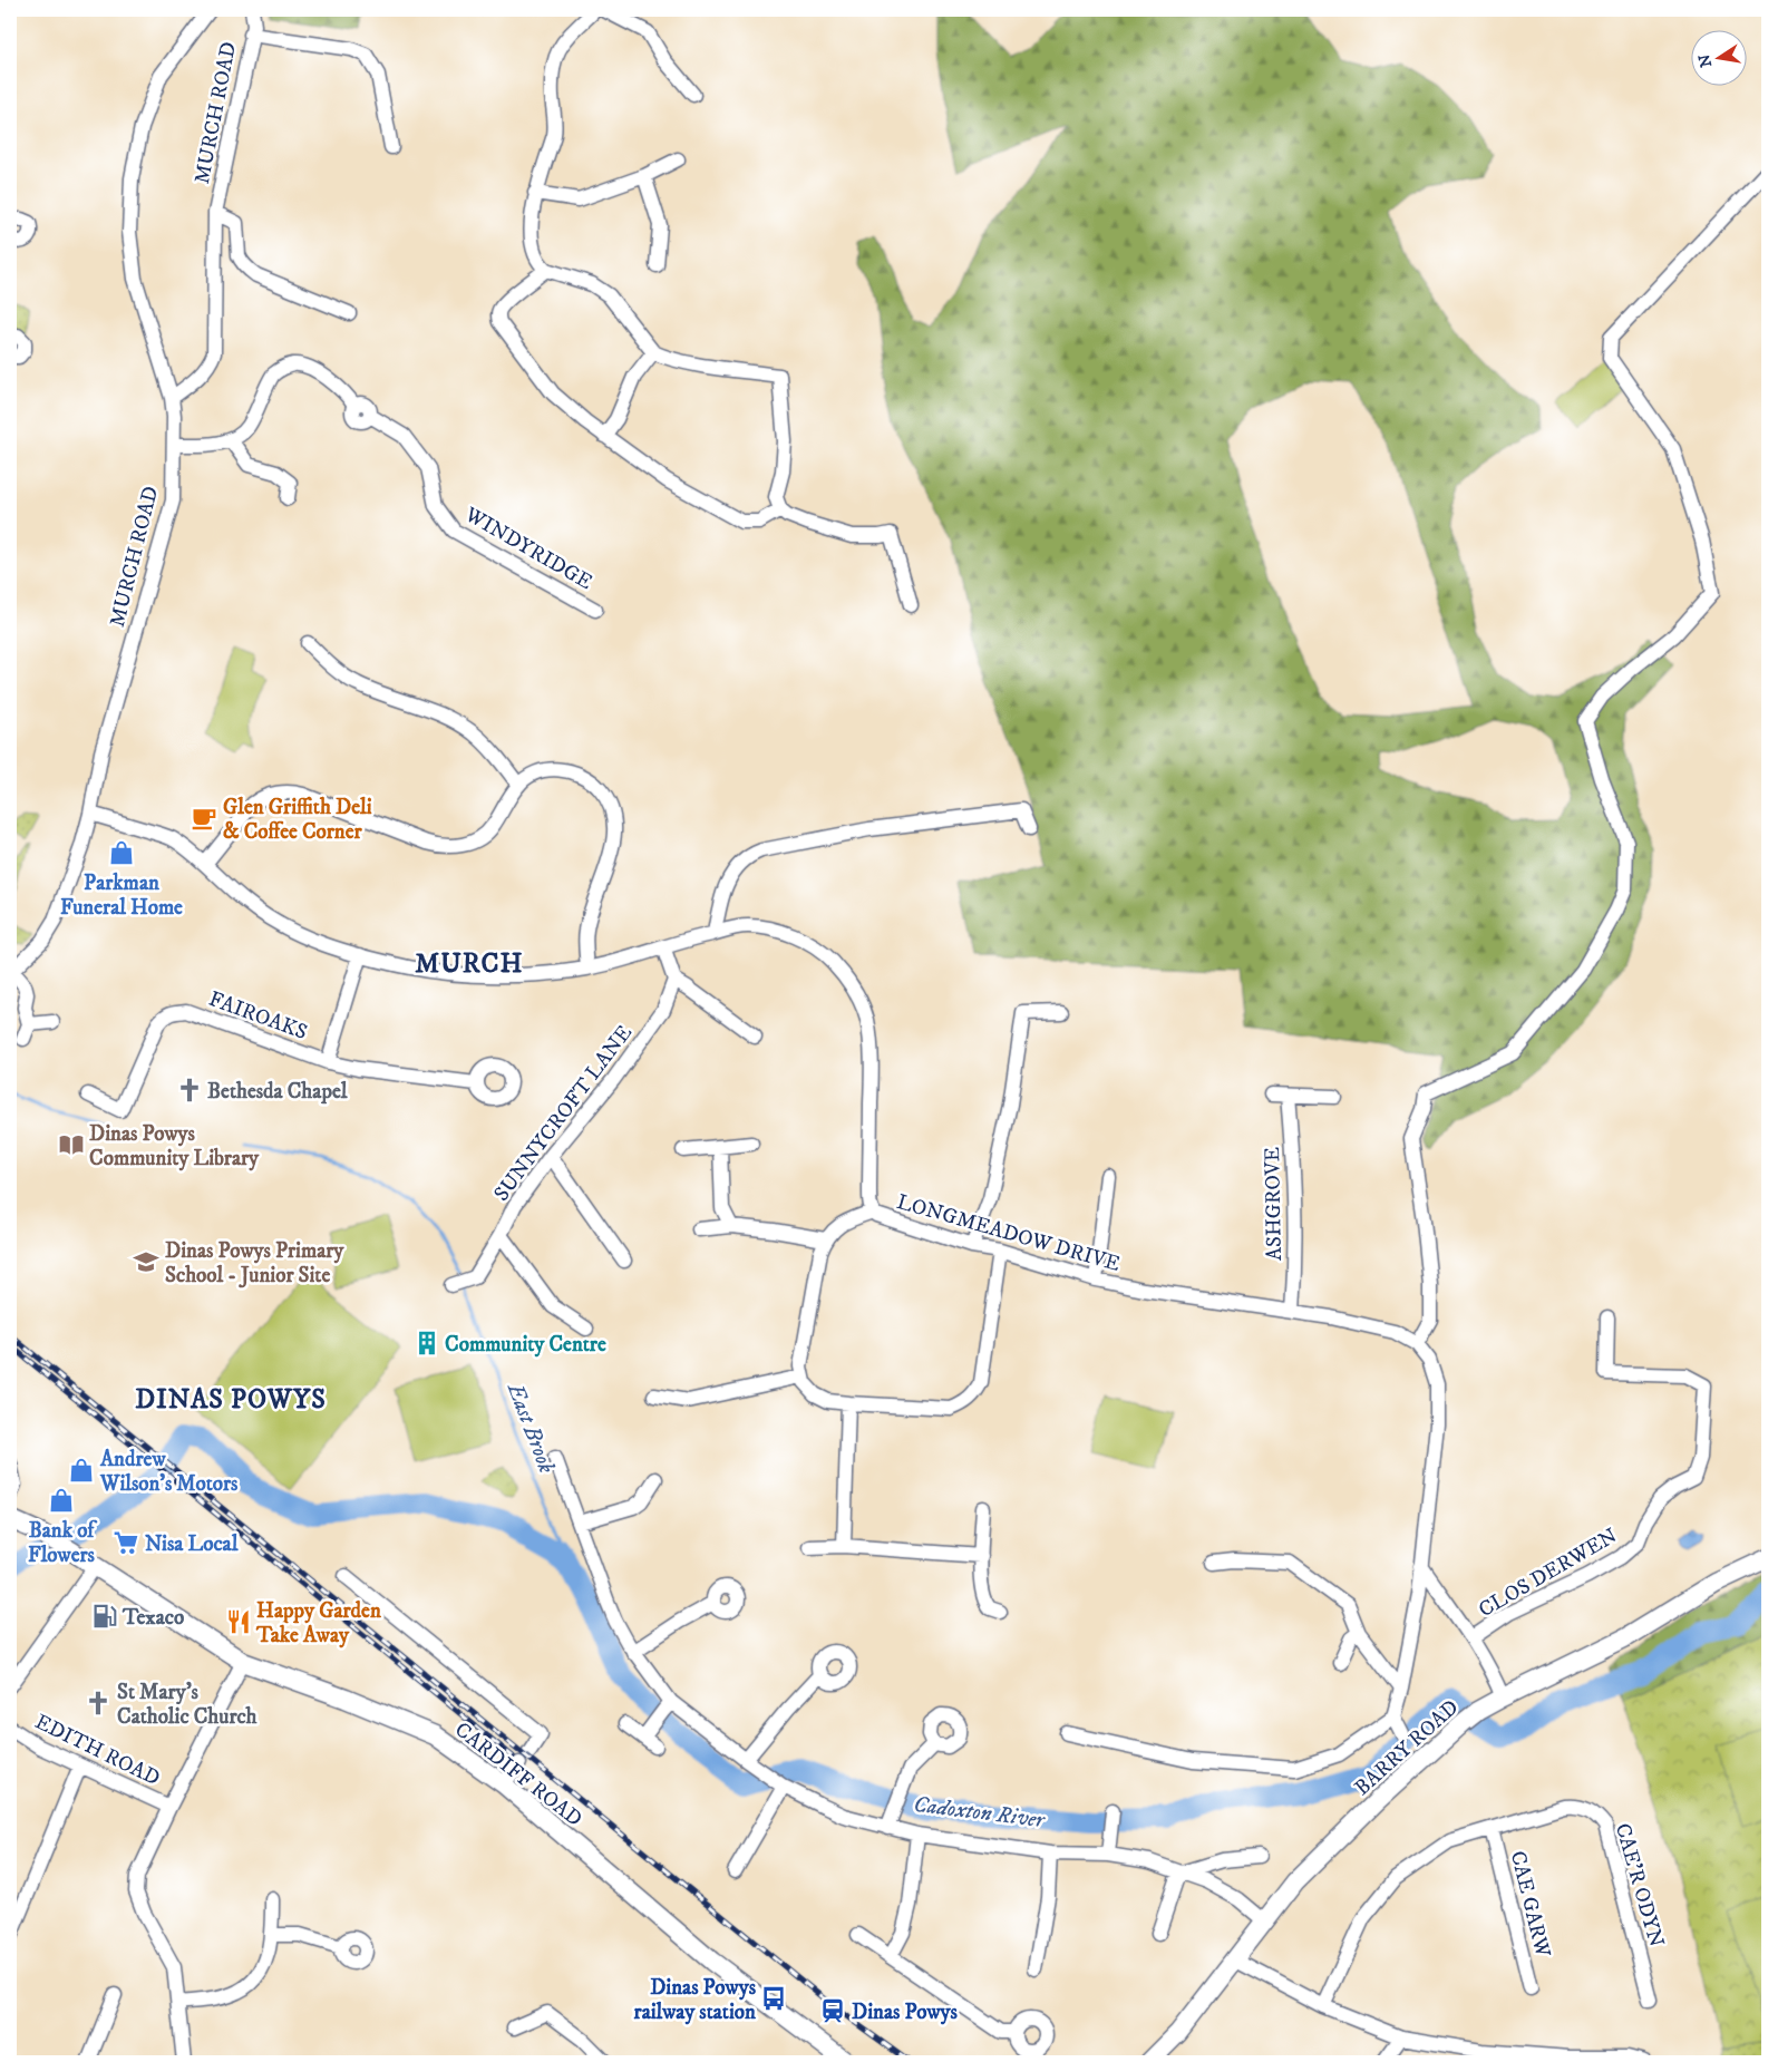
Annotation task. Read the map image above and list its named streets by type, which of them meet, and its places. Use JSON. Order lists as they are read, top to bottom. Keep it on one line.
{"streets":{"main road":["BARRY ROAD","CARDIFF ROAD"],"street":["MURCH ROAD","WINDYRIDGE","FAIROAKS","SUNNYCROFT LANE","ASHGROVE","LONGMEADOW DRIVE","CLOS DERWEN","EDITH ROAD","CAE'R ODYN","CAE GARW"]},"crossings":[["MURCH ROAD","LONGMEADOW DRIVE"],["ASHGROVE","LONGMEADOW DRIVE"],["CAE'R ODYN","CAE GARW"]],"districts":["MURCH","DINAS POWYS"],"water":["East Brook","Cadoxton River"],"places":{"cafe":["Glen Griffith Deli & Coffee Corner"],"shop":["Parkman Funeral Home","Andrew Wilson's Motors","Bank of Flowers"],"church":["Bethesda Chapel","St Mary's Catholic Church"],"library":["Dinas Powys Community Library"],"school or university":["Dinas Powys Primary School - Junior Site"],"building":["Community Centre"],"supermarket":["Nisa Local"],"fuel station":["Texaco"],"restaurant":["Happy Garden Take Away"],"bus stop":["Dinas Powys railway station"],"station":["Dinas Powys"]},"north":"left"}
